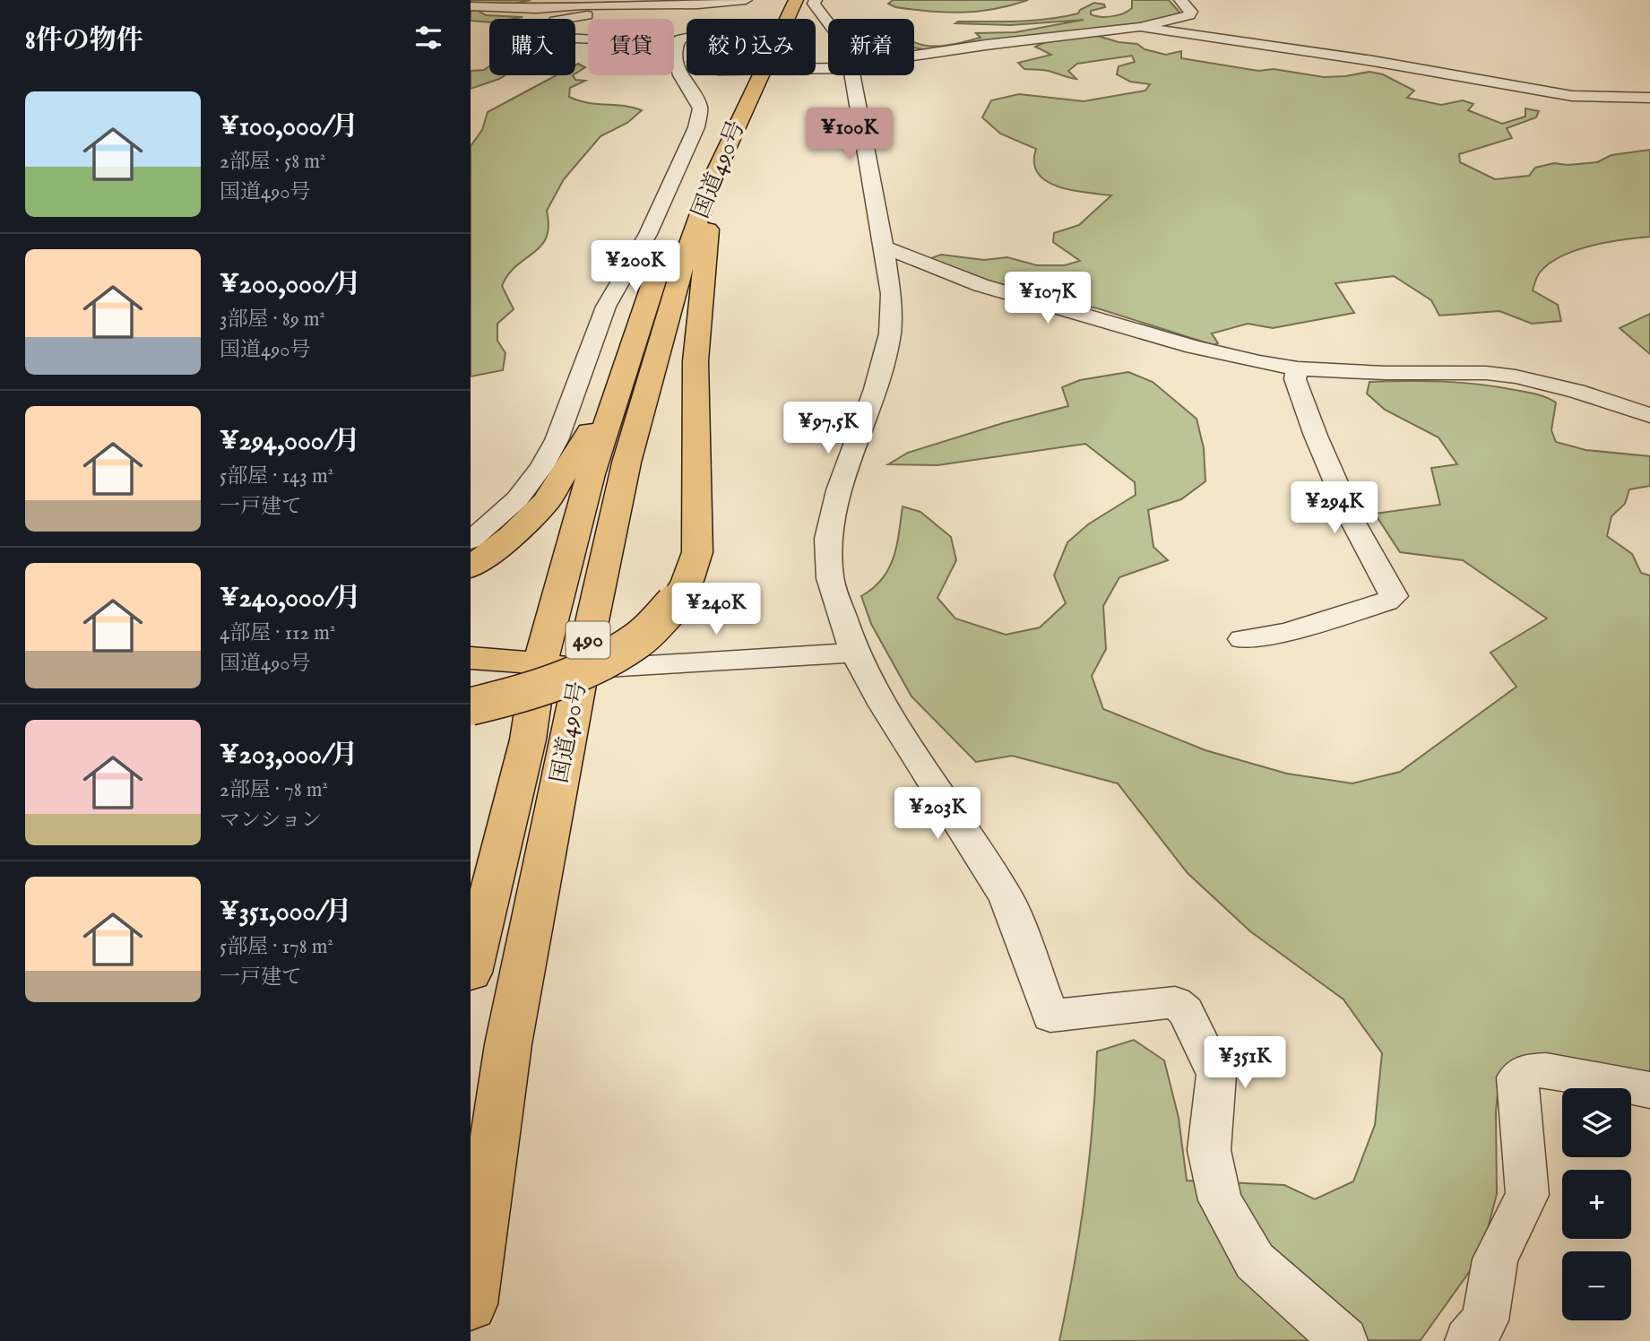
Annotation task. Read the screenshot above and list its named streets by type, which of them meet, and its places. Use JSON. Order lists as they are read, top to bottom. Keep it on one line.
{"streets":{"highway":["国道490号","490"]},"page":{"heading":"8件の物件","chip":["購入","賃貸","絞り込み","新着"],"list":[{"name":"¥100,000/月","note":"2部屋 · 58 m² · 国道490号"},{"name":"¥200,000/月","note":"3部屋 · 89 m² · 国道490号"},{"name":"¥294,000/月","note":"5部屋 · 143 m² · 一戸建て"},{"name":"¥240,000/月","note":"4部屋 · 112 m² · 国道490号"},{"name":"¥203,000/月","note":"2部屋 · 78 m² · マンション"},{"name":"¥351,000/月","note":"5部屋 · 178 m² · 一戸建て"}],"price":["¥100K","¥200K","¥107K","¥97.5K","¥294K","¥240K","¥203K","¥351K"],"map_buttons":["+","−"]}}
